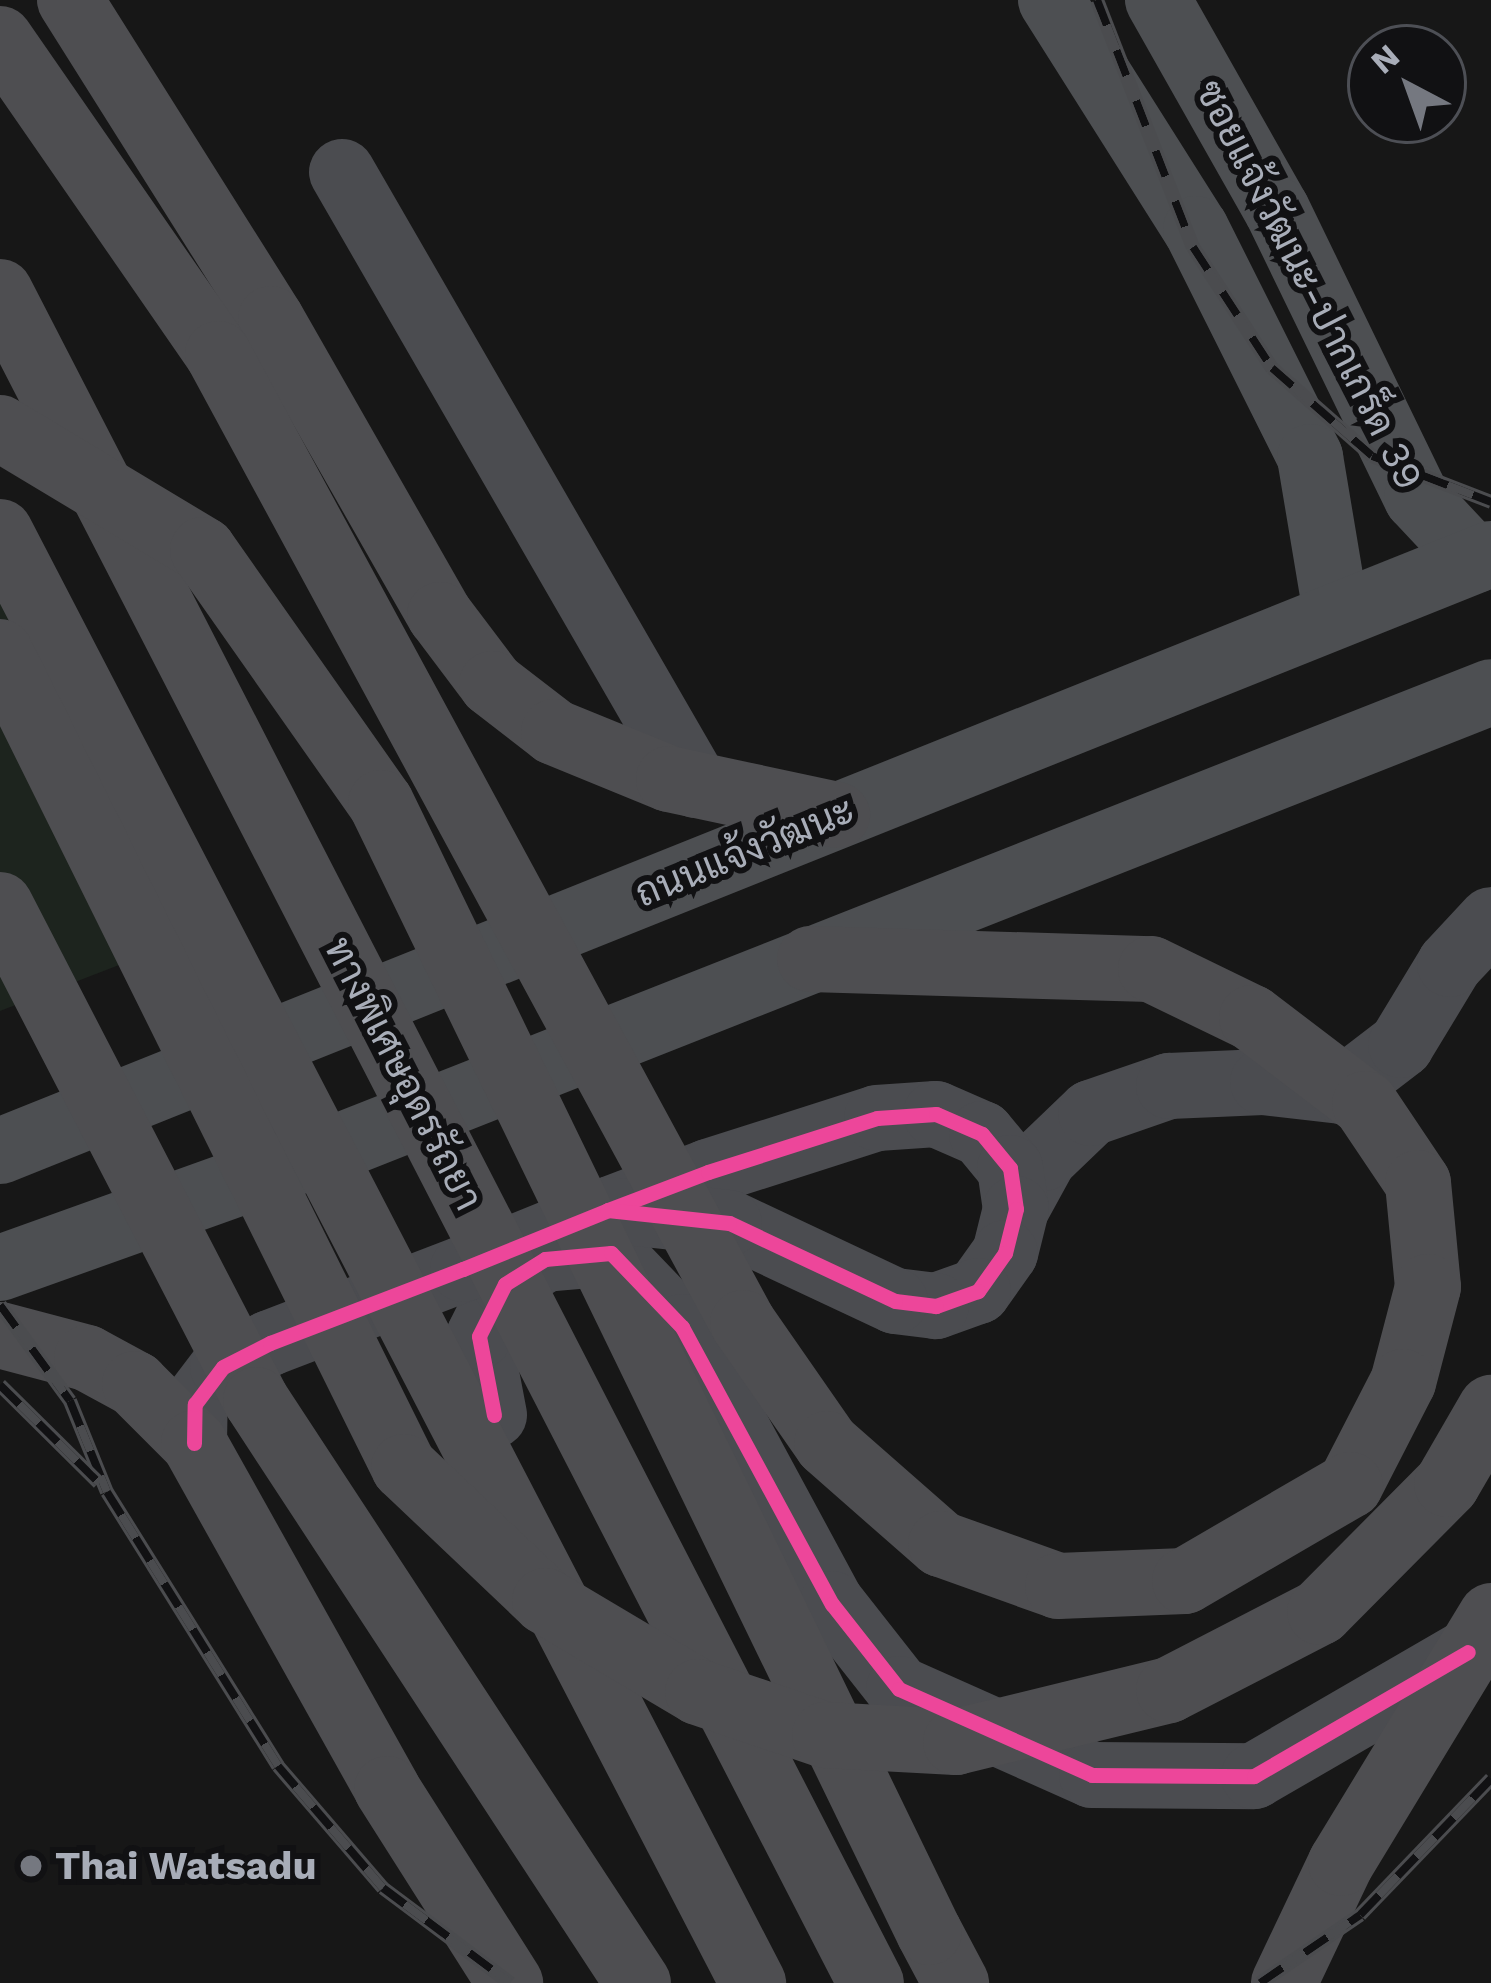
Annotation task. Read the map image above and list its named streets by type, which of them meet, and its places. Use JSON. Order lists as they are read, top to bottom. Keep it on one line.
{"streets":{"highway":["ทางพิเศษอุดรรัถยา"],"main road":["ซอยแจ้งวัฒนะ-ปากเกร็ด 39","ถนนแจ้งวัฒนะ"]},"crossings":[["ซอยแจ้งวัฒนะ-ปากเกร็ด 39","ถนนแจ้งวัฒนะ"]],"places":["Thai Watsadu"],"north":"top left"}
